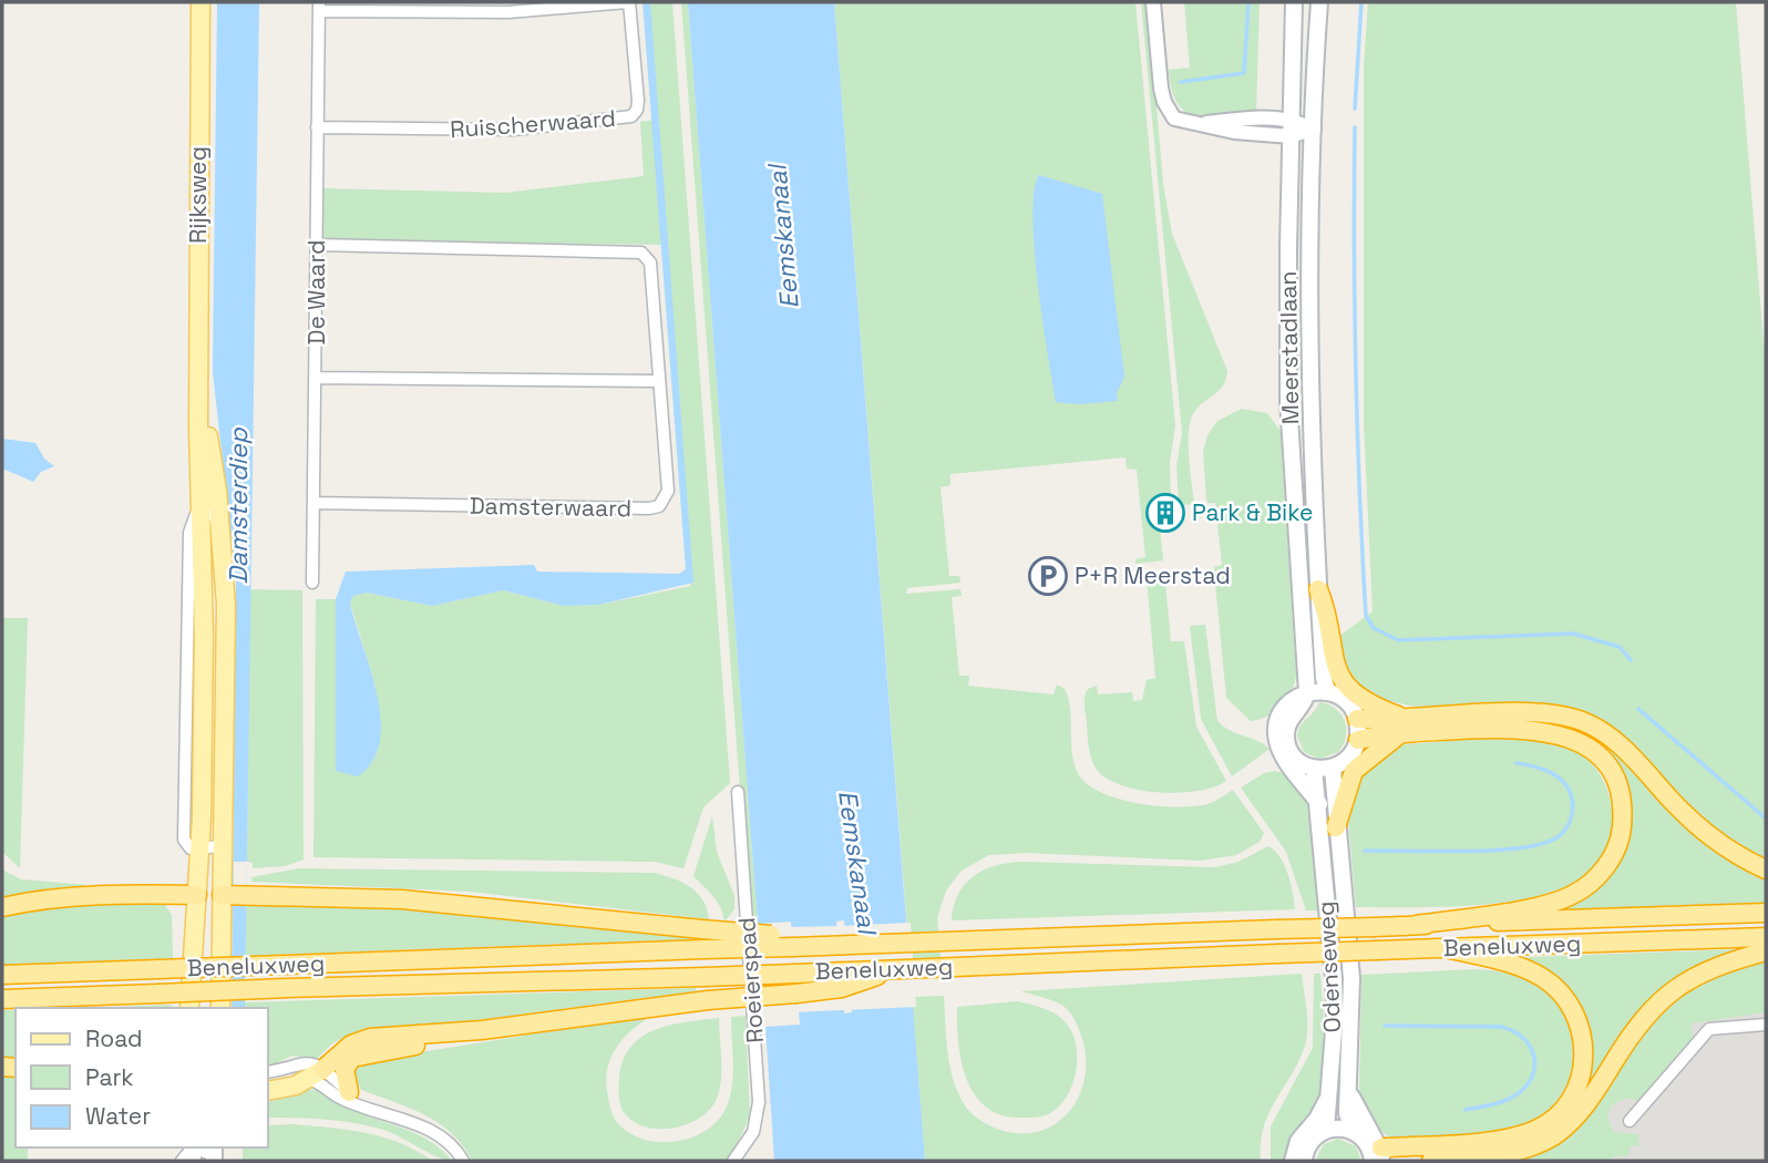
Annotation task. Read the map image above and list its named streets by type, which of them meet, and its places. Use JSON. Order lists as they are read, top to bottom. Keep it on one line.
{"streets":{"highway":["Beneluxweg"],"main road":["Rijksweg","Meerstadlaan","Odenseweg"],"street":["Ruischerwaard","De Waard","Damsterwaard","Roeierspad"]},"crossings":[["Ruischerwaard","De Waard"],["De Waard","Damsterwaard"],["Meerstadlaan","Odenseweg"]],"water":["Eemskanaal","Damsterdiep"],"places":{"building":["Park & Bike"],"parking":["P+R Meerstad"]},"legend":["Road","Park","Water"]}
